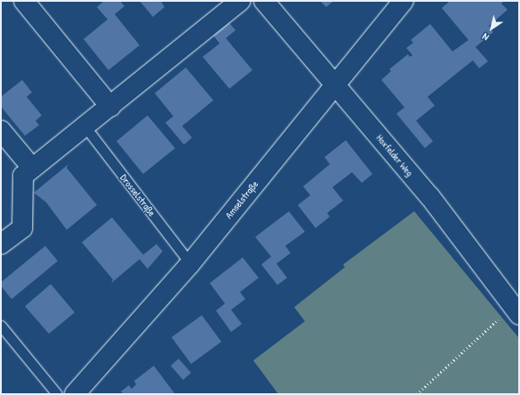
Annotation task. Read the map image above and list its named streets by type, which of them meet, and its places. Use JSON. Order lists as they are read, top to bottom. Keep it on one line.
{"streets":{"street":["Hoxfelder Weg","Amselstraße"],"lane":["Drosselstraße"]},"crossings":[["Hoxfelder Weg","Amselstraße"],["Drosselstraße","Amselstraße"]],"north":"bottom left"}
